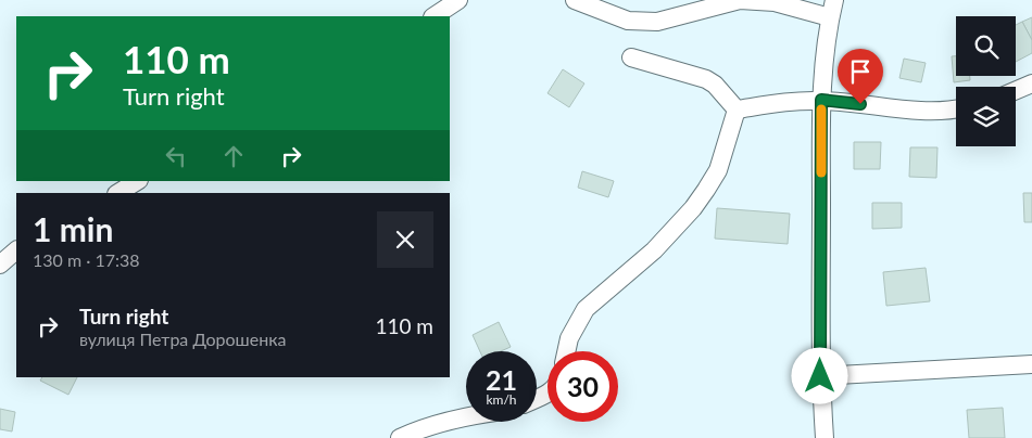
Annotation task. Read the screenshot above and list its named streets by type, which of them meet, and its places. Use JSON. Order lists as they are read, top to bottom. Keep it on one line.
{"page":{"turn":["110 m","Turn right"],"heading":["1 min","130 m · 17:38"],"list":[{"name":"Turn right","note":"вулиця Петра Дорошенка","value":"110 m"}],"speed":"21 km/h","limit":"30"}}
